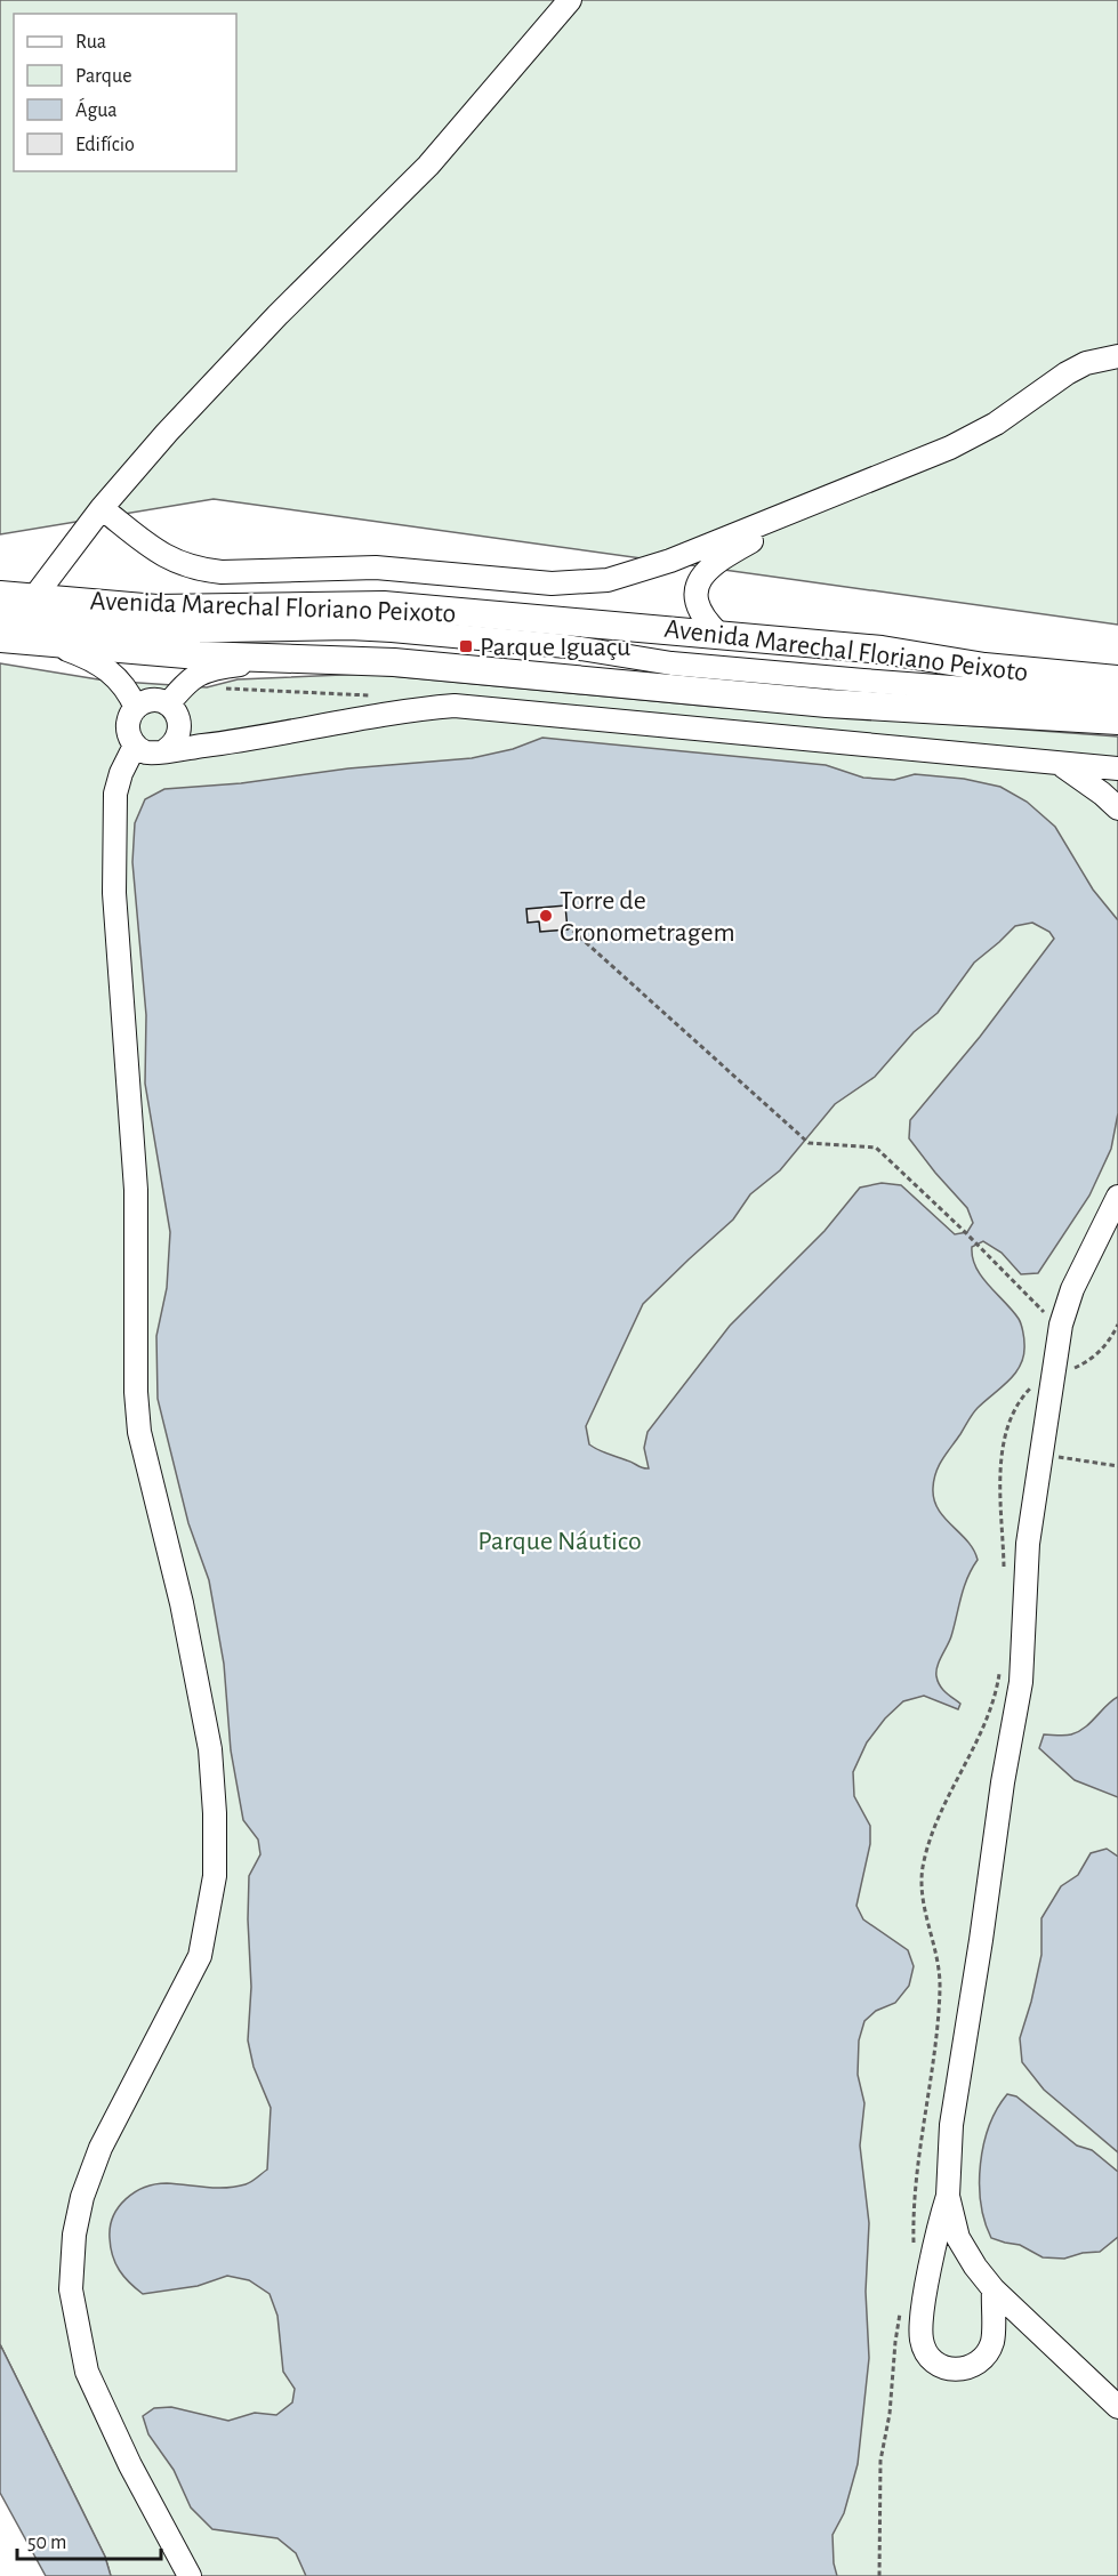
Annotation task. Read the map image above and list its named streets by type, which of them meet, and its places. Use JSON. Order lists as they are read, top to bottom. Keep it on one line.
{"streets":{"main road":["Avenida Marechal Floriano Peixoto"]},"parks":["Parque Náutico"],"places":{"transit":["Parque Iguaçu"],"other":["Torre de Cronometragem"]},"legend":["Rua","Parque","Água","Edifício"],"scale_bar":"50 m"}
